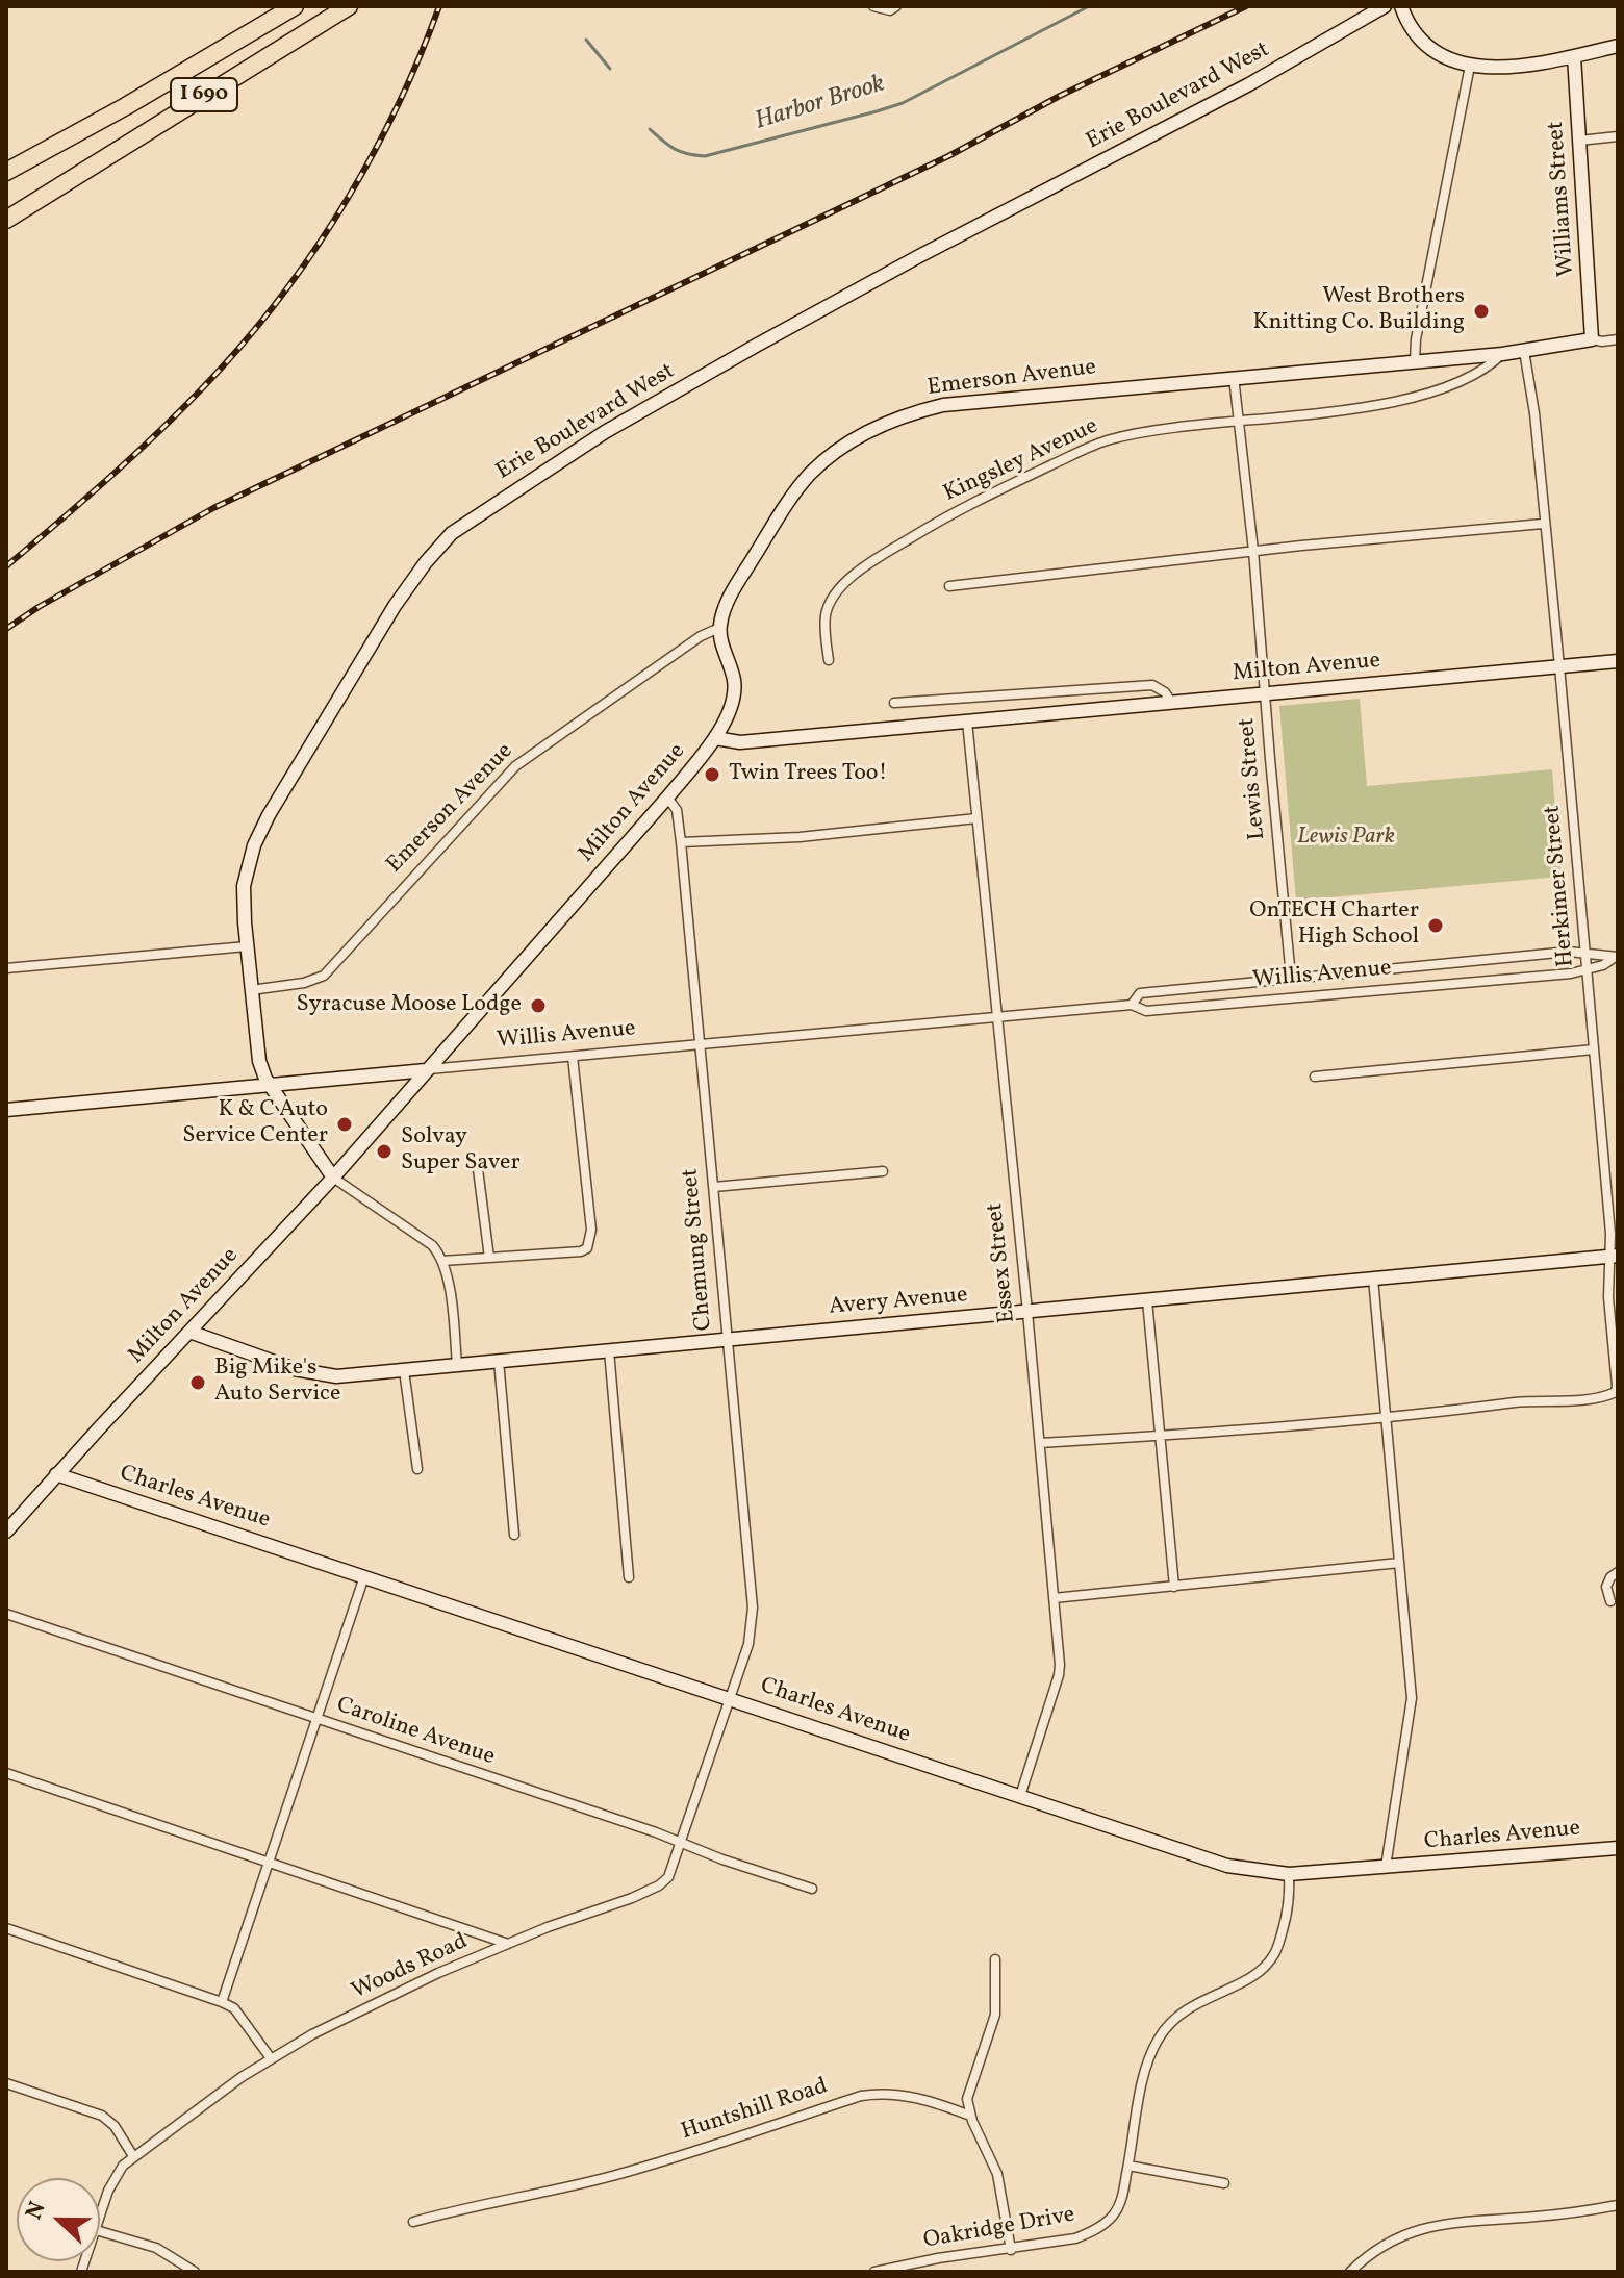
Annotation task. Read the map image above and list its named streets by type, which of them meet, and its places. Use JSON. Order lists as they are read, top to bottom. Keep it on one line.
{"streets":{"highway":["I 690"],"street":["Erie Boulevard West","Williams Street","Emerson Avenue","Kingsley Avenue","Milton Avenue","Lewis Street","Herkimer Street","Willis Avenue","Chemung Street","Essex Street","Avery Avenue","Charles Avenue","Caroline Avenue","Woods Road","Huntshill Road","Oakridge Drive"]},"crossings":[["Erie Boulevard West","Emerson Avenue"],["Erie Boulevard West","Milton Avenue"],["Erie Boulevard West","Willis Avenue"],["Williams Street","Emerson Avenue"],["Emerson Avenue","Kingsley Avenue"],["Emerson Avenue","Lewis Street"],["Emerson Avenue","Herkimer Street"],["Kingsley Avenue","Lewis Street"],["Milton Avenue","Lewis Street"],["Milton Avenue","Herkimer Street"],["Milton Avenue","Willis Avenue"],["Milton Avenue","Chemung Street"],["Milton Avenue","Essex Street"],["Milton Avenue","Avery Avenue"],["Milton Avenue","Charles Avenue"],["Lewis Street","Willis Avenue"],["Herkimer Street","Willis Avenue"],["Herkimer Street","Avery Avenue"],["Willis Avenue","Chemung Street"],["Willis Avenue","Essex Street"],["Chemung Street","Avery Avenue"],["Chemung Street","Charles Avenue"],["Chemung Street","Woods Road"],["Essex Street","Avery Avenue"],["Essex Street","Charles Avenue"],["Charles Avenue","Woods Road"],["Charles Avenue","Oakridge Drive"],["Caroline Avenue","Woods Road"]],"water":["Harbor Brook"],"parks":["Lewis Park"],"places":["West Brothers Knitting Co. Building","Twin Trees Too!","OnTECH Charter High School","Syracuse Moose Lodge","K & C Auto Service Center","Solvay Super Saver","Big Mike's Auto Service"],"north":"left"}
